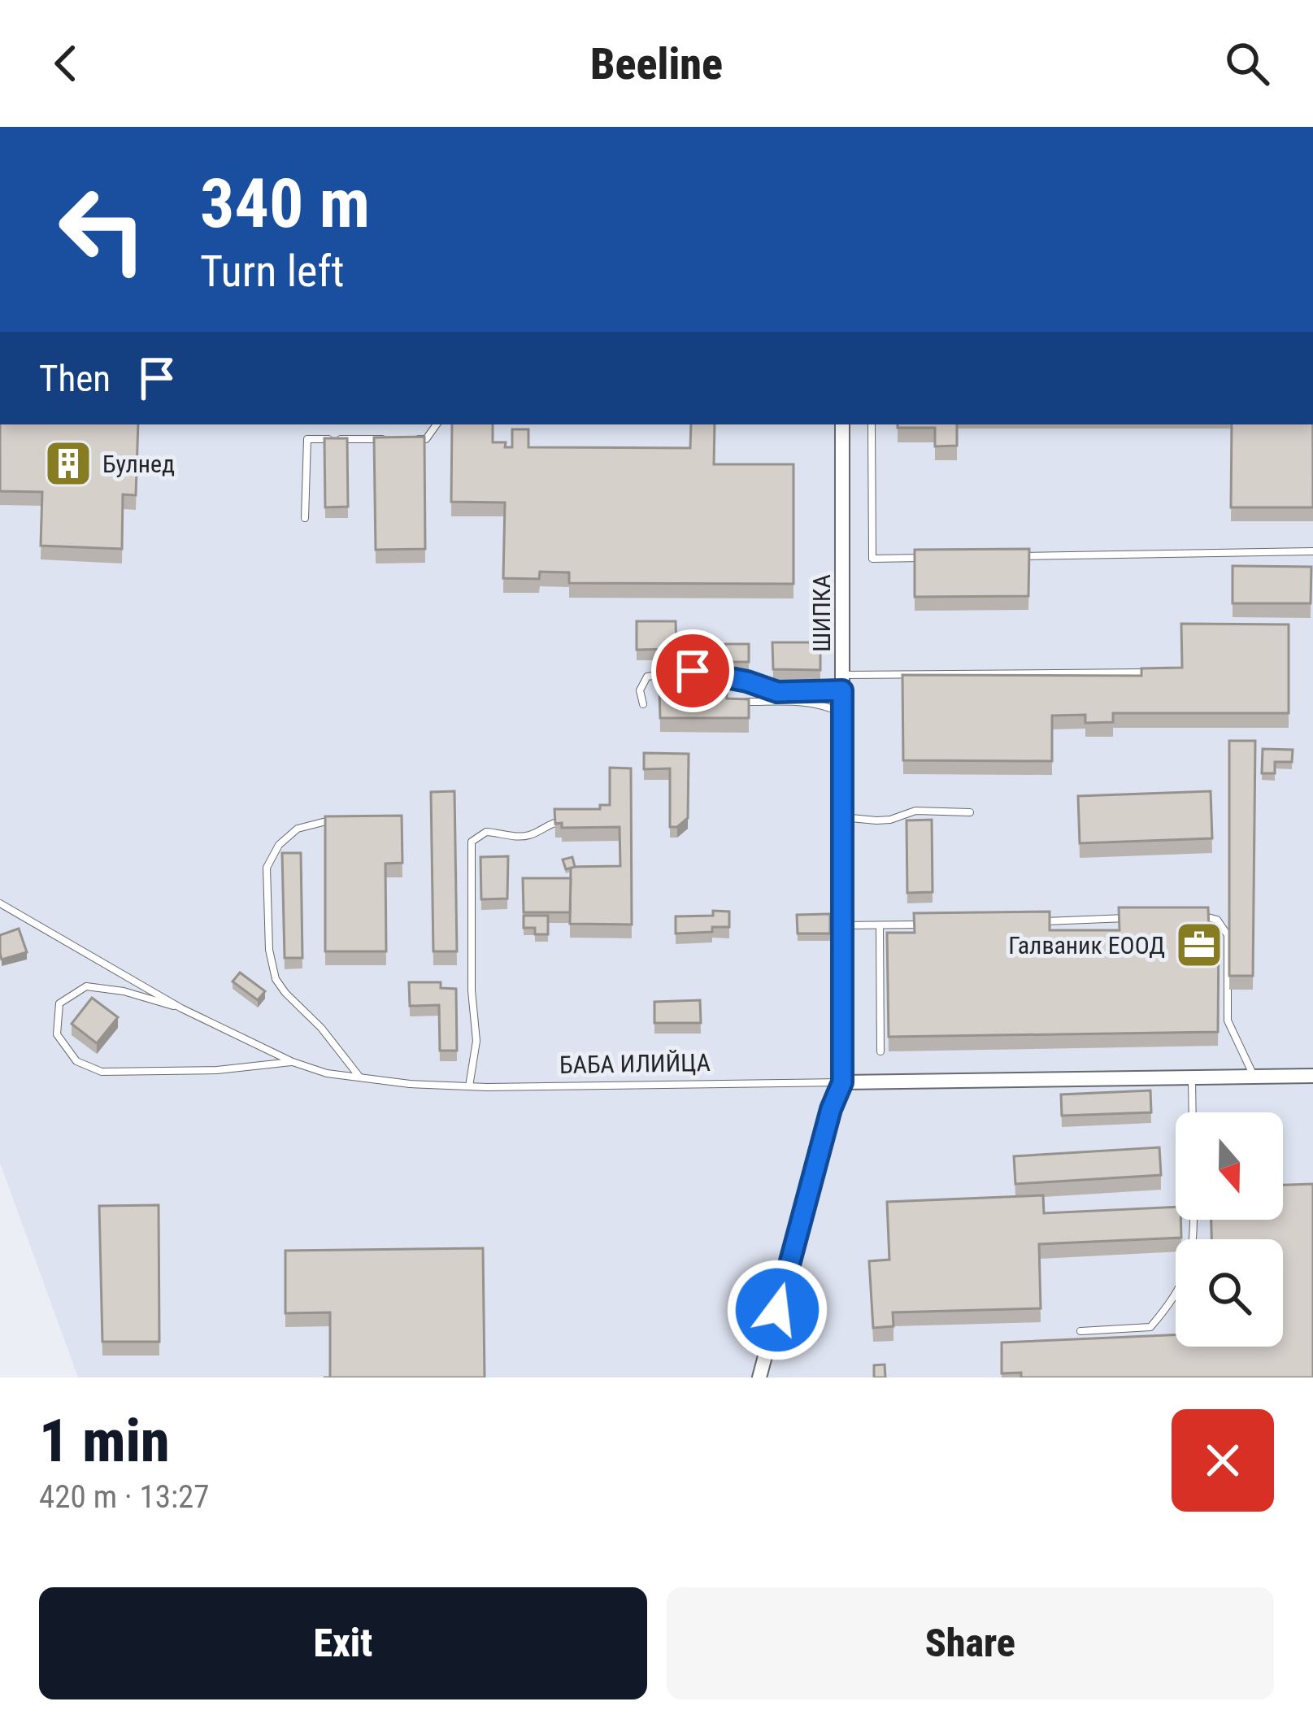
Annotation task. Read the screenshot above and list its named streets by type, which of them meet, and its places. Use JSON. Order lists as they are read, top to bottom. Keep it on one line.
{"streets":{"street":["ШИПКА","БАБА ИЛИЙЦА"]},"crossings":[["ШИПКА","БАБА ИЛИЙЦА"]],"places":{"building":["Булнед"],"office":["Галваник ЕООД"]},"north":"bottom","page":{"header":"Beeline","turn":["340 m","Turn left"],"then":"Then","heading":["1 min","420 m · 13:27"],"buttons":["Exit","Share"]}}
